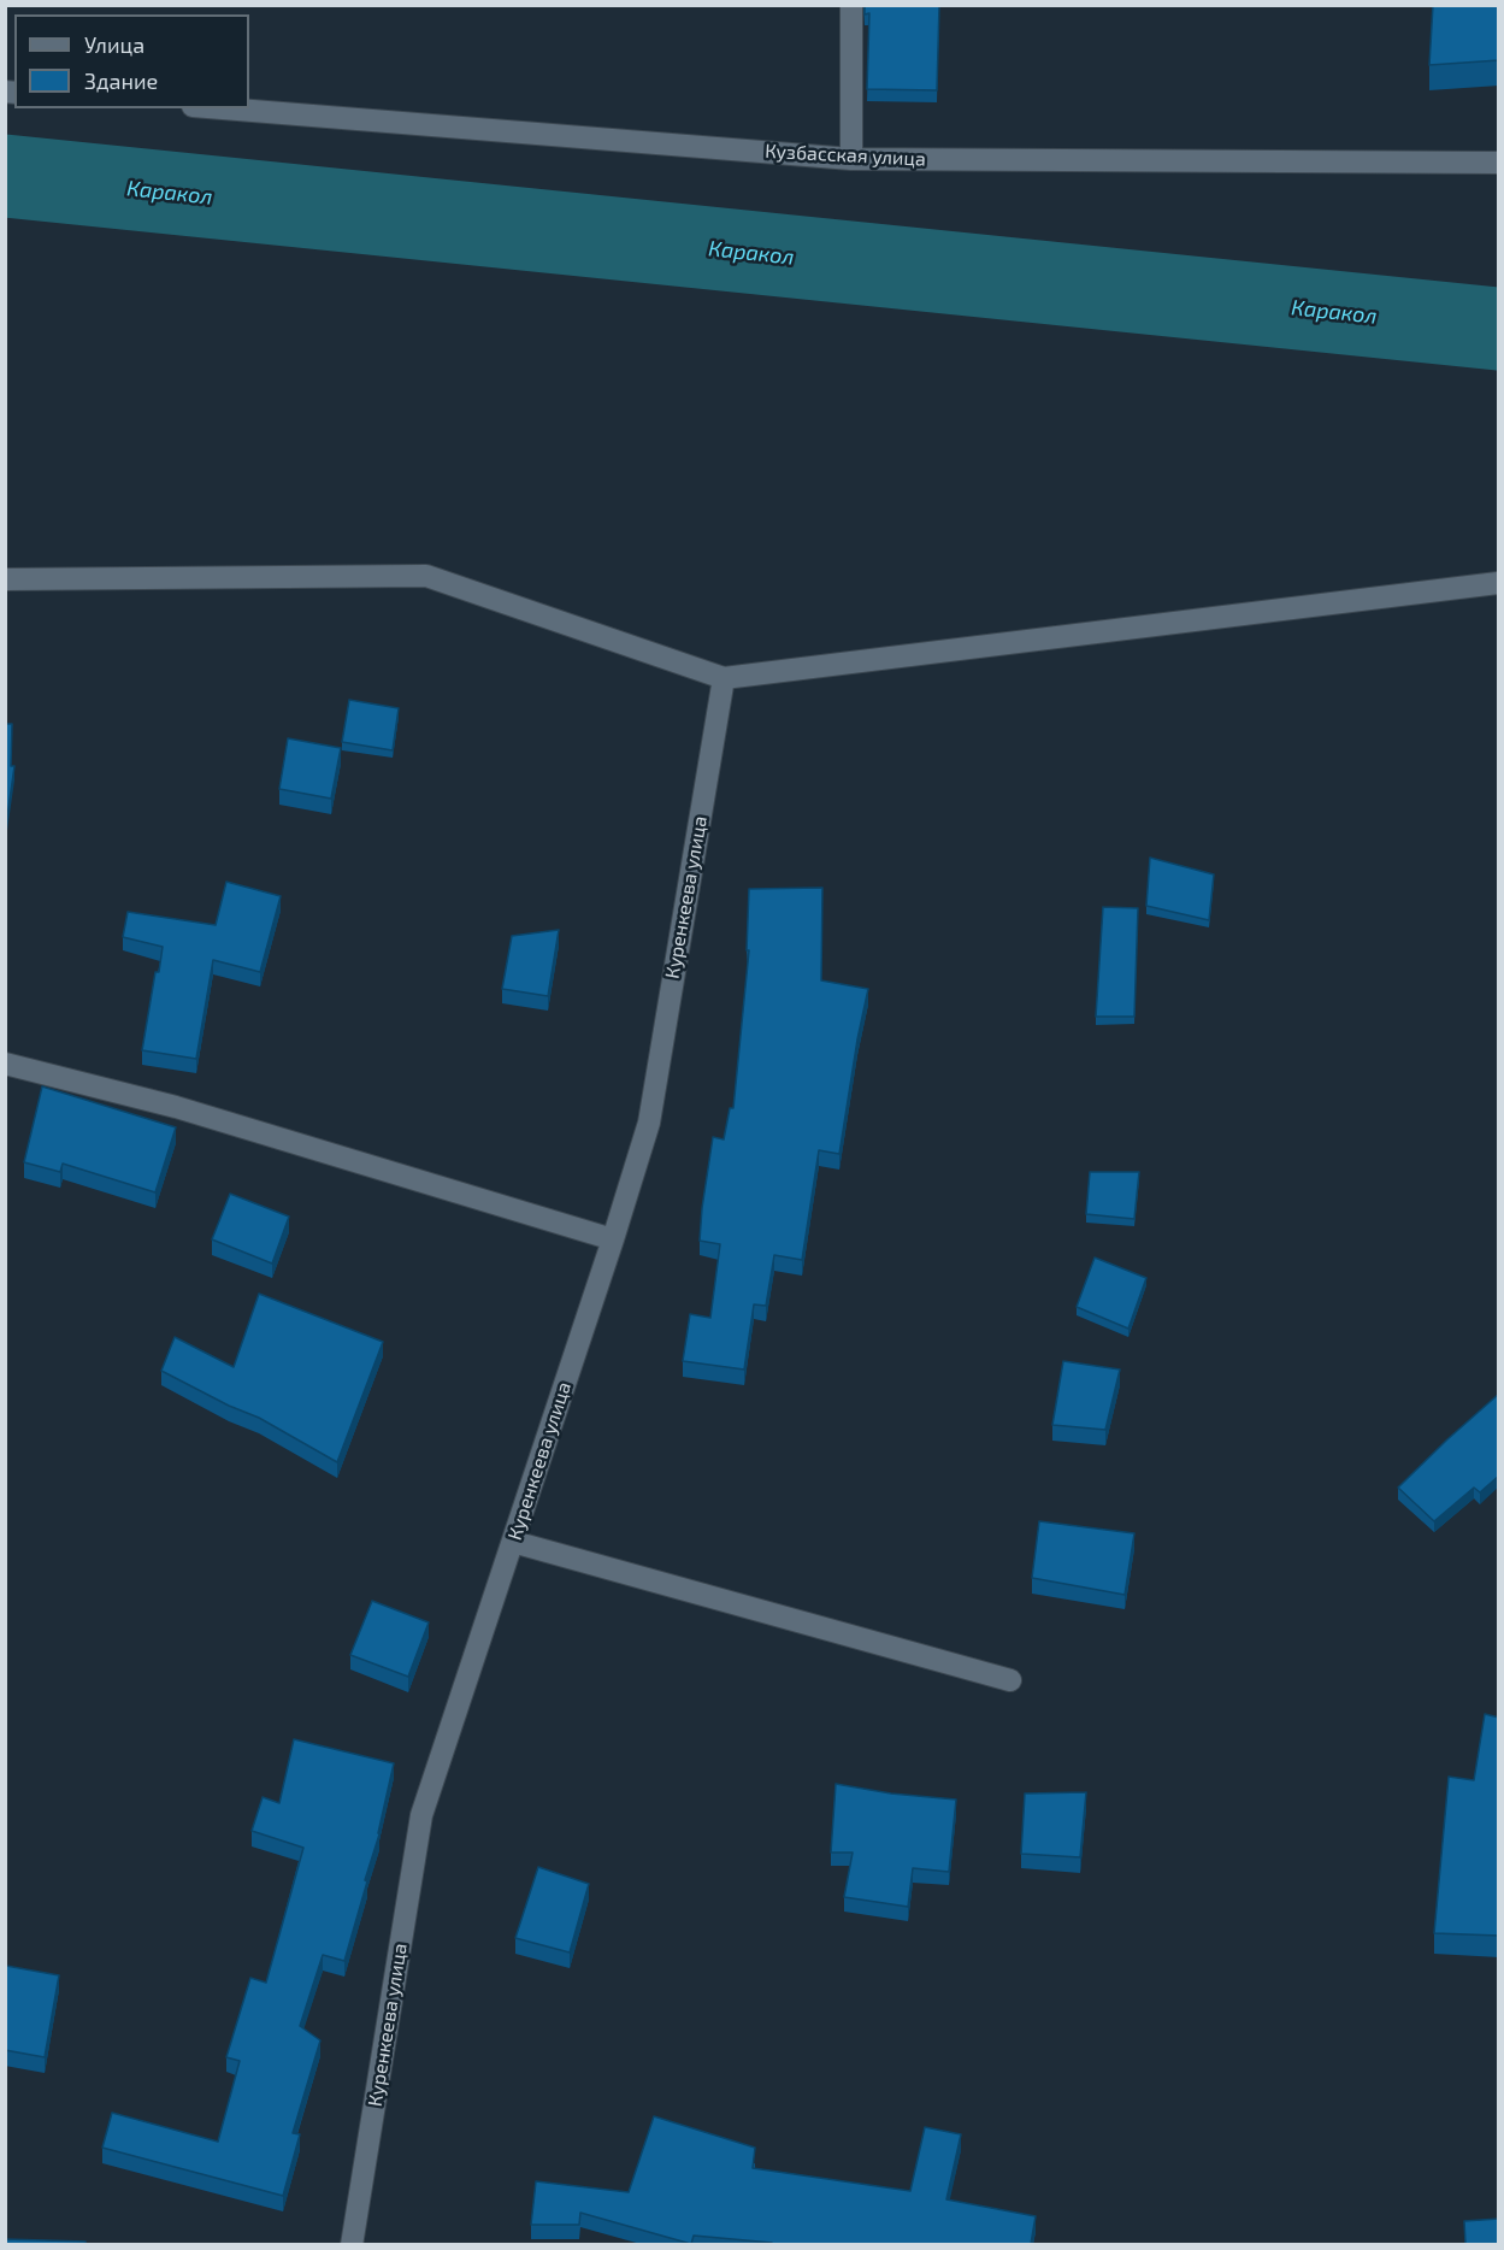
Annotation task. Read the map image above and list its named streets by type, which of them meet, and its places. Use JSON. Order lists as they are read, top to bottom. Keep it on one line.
{"streets":{"street":["Кузбасская улица","Куренкеева улица"]},"water":["Каракол"],"legend":["Улица","Здание"]}
